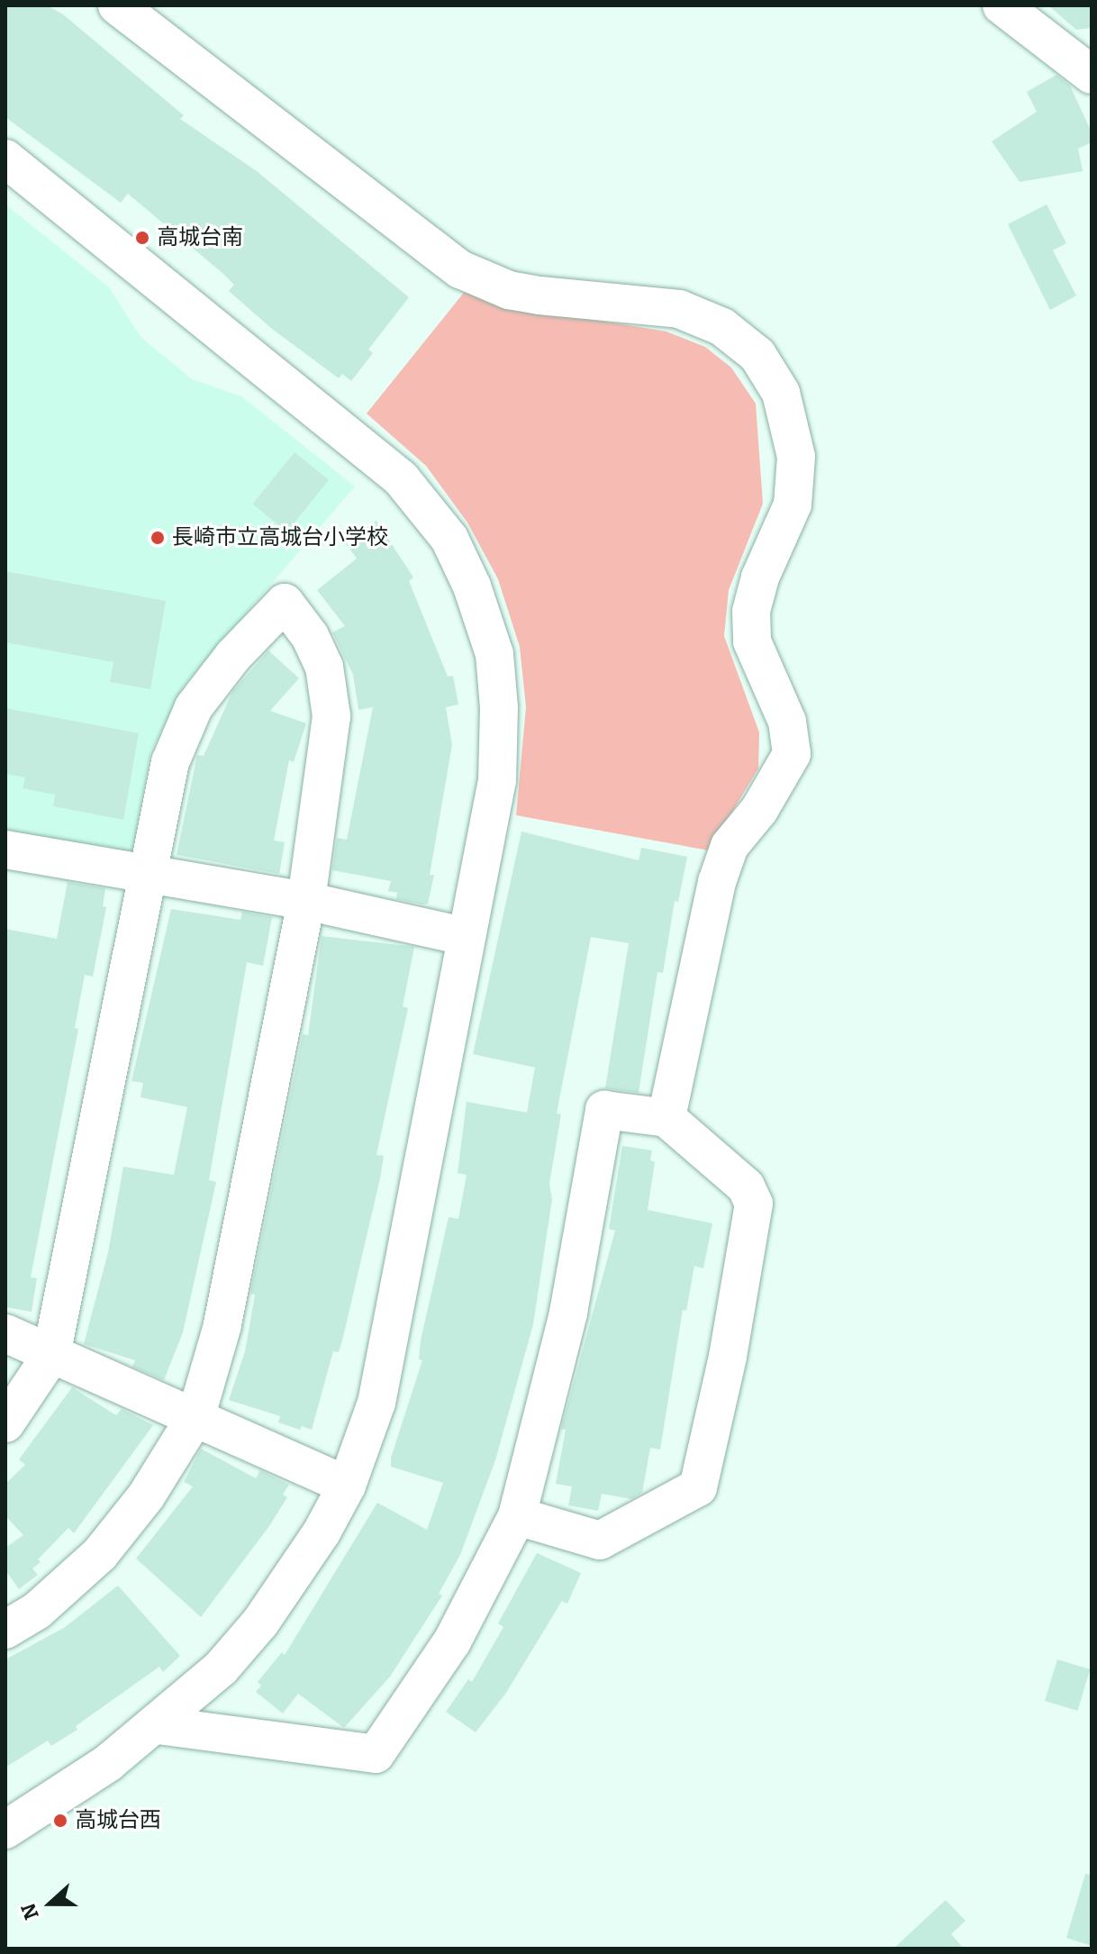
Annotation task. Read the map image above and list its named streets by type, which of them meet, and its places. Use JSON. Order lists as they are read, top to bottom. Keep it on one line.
{"places":["高城台南","長崎市立高城台小学校","高城台西"],"north":"left"}
